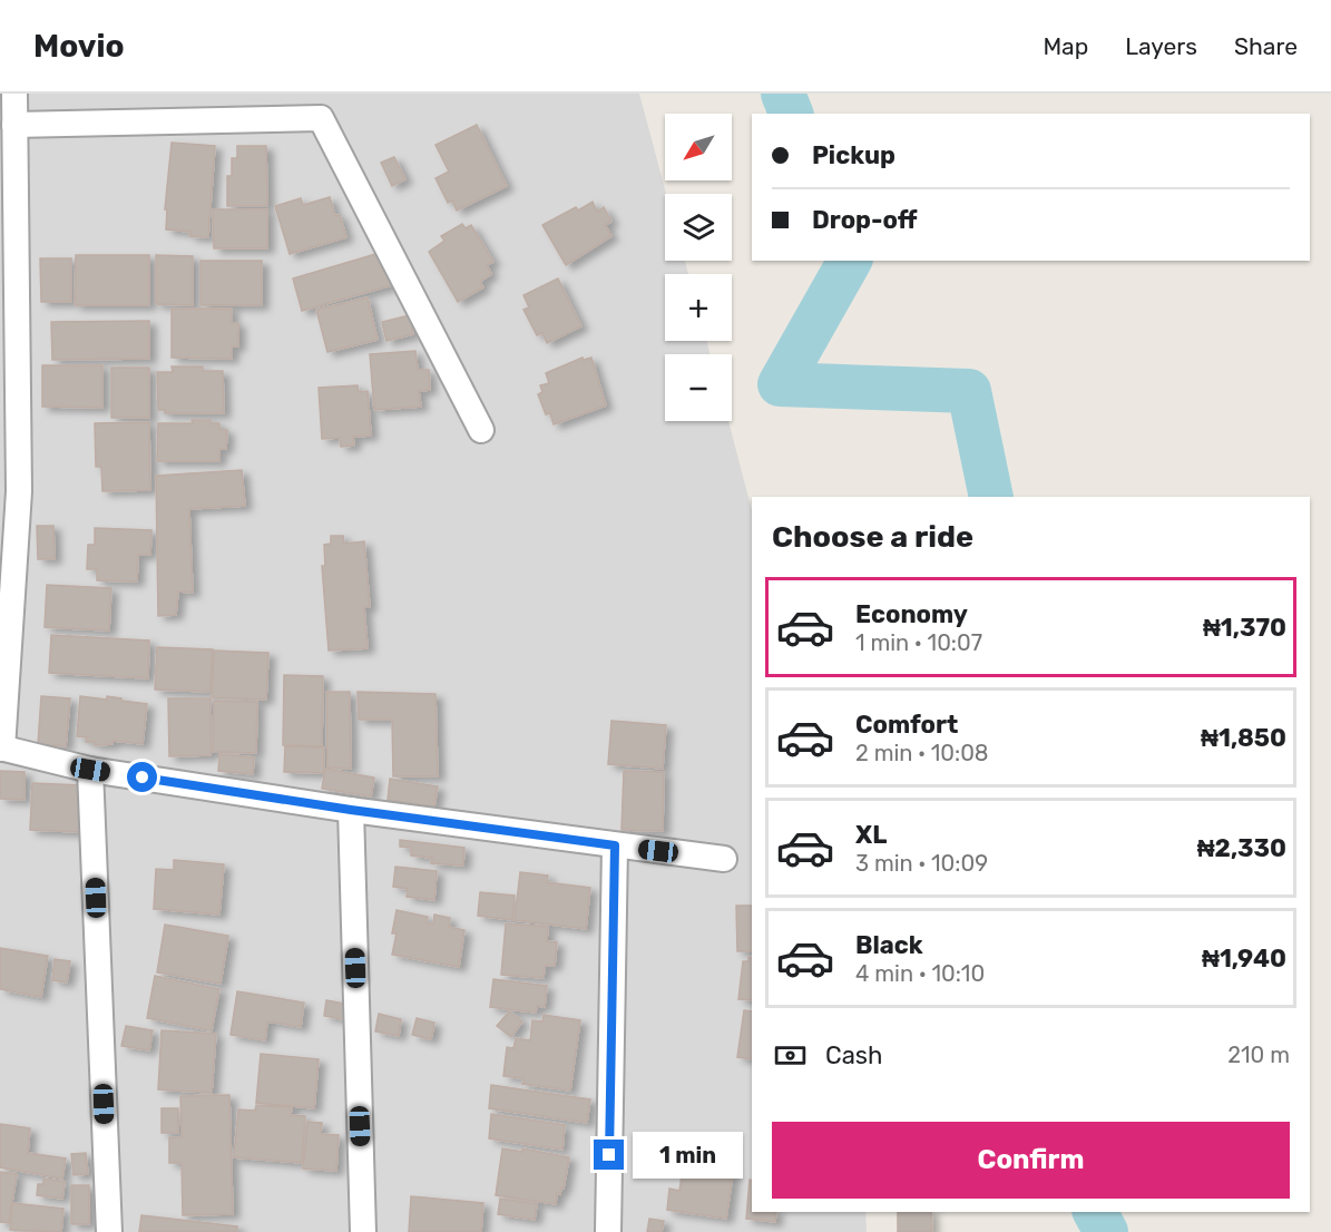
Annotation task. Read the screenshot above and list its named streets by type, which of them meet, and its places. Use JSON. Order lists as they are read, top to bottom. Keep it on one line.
{"north":"bottom left","page":{"header":"Movio","nav":["Map","Layers","Share"],"map_buttons":["+","−"],"banner":["Pickup","Drop-off"],"heading":"Choose a ride","list":[{"name":"Economy","note":"1 min · 10:07","value":"₦1,370"},{"name":"Comfort","note":"2 min · 10:08","value":"₦1,850"},{"name":"XL","note":"3 min · 10:09","value":"₦2,330"},{"name":"Black","note":"4 min · 10:10","value":"₦1,940"}],"pay":["Cash","210 m"],"buttons":"Confirm","bubble":"1 min"}}
